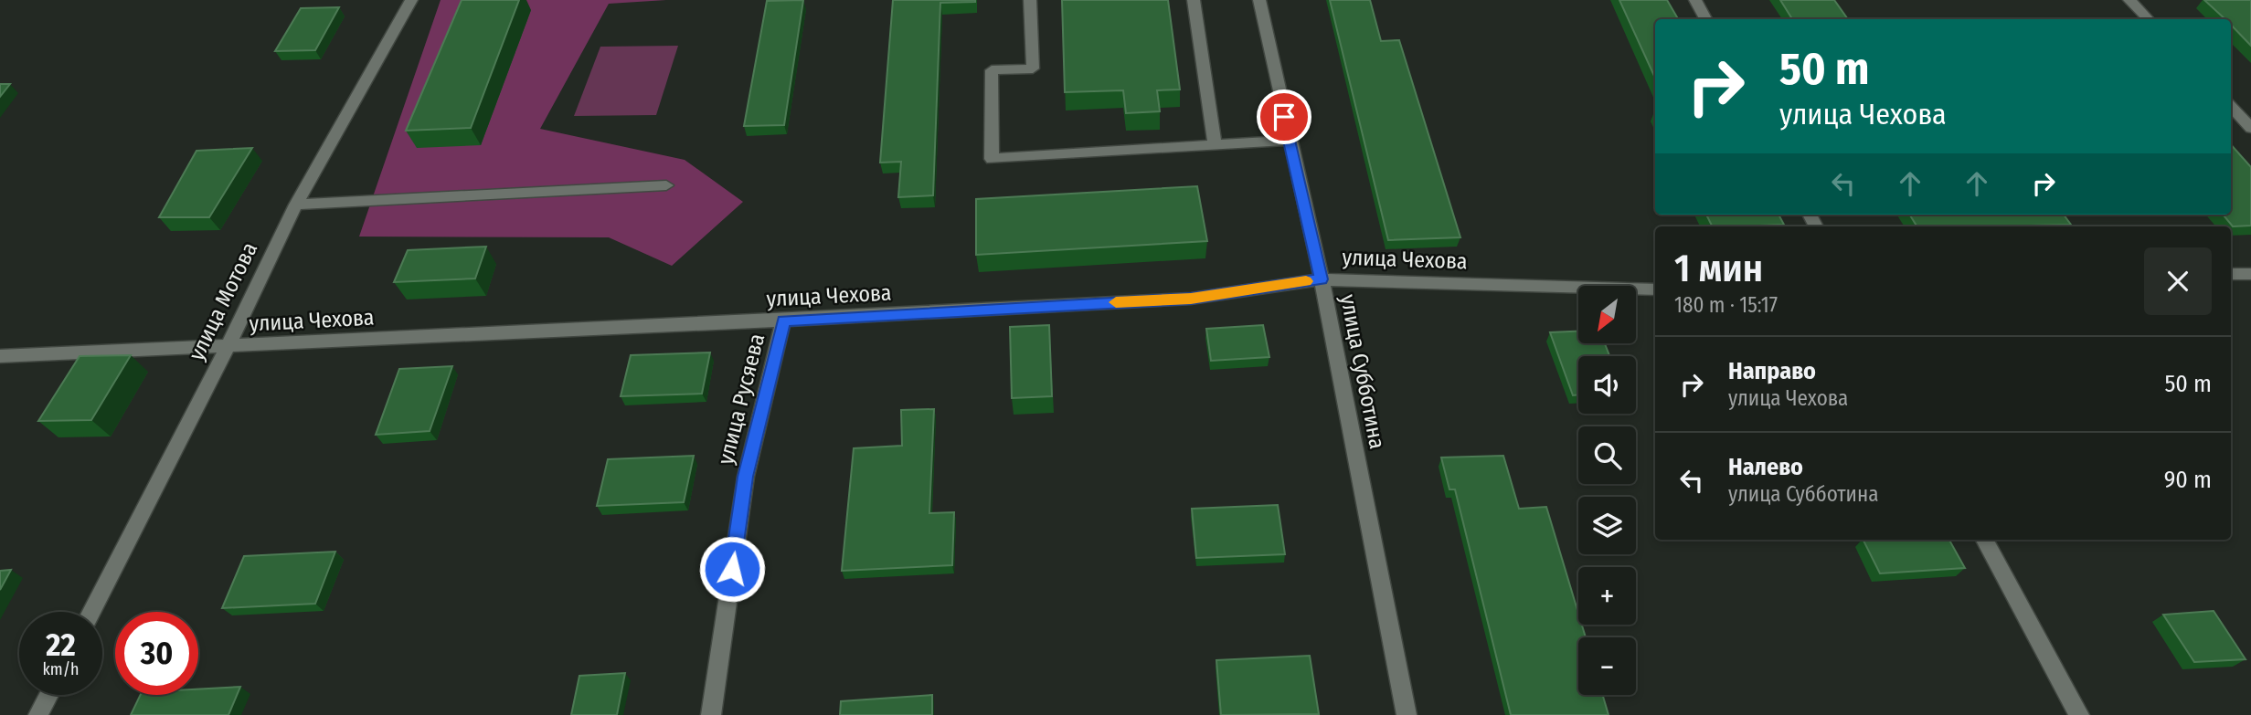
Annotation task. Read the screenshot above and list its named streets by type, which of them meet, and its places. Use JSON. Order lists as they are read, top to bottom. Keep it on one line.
{"streets":{"street":["улица Чехова","улица Мотова","улица Субботина","улица Русяева"]},"crossings":[["улица Чехова","улица Мотова"],["улица Чехова","улица Субботина"],["улица Чехова","улица Русяева"]],"north":"bottom left","page":{"turn":["50 m","улица Чехова"],"heading":["1 мин","180 m · 15:17"],"map_buttons":["+","−"],"list":[{"name":"Направо","note":"улица Чехова","value":"50 m"},{"name":"Налево","note":"улица Субботина","value":"90 m"}],"speed":"22 km/h","limit":"30"}}
